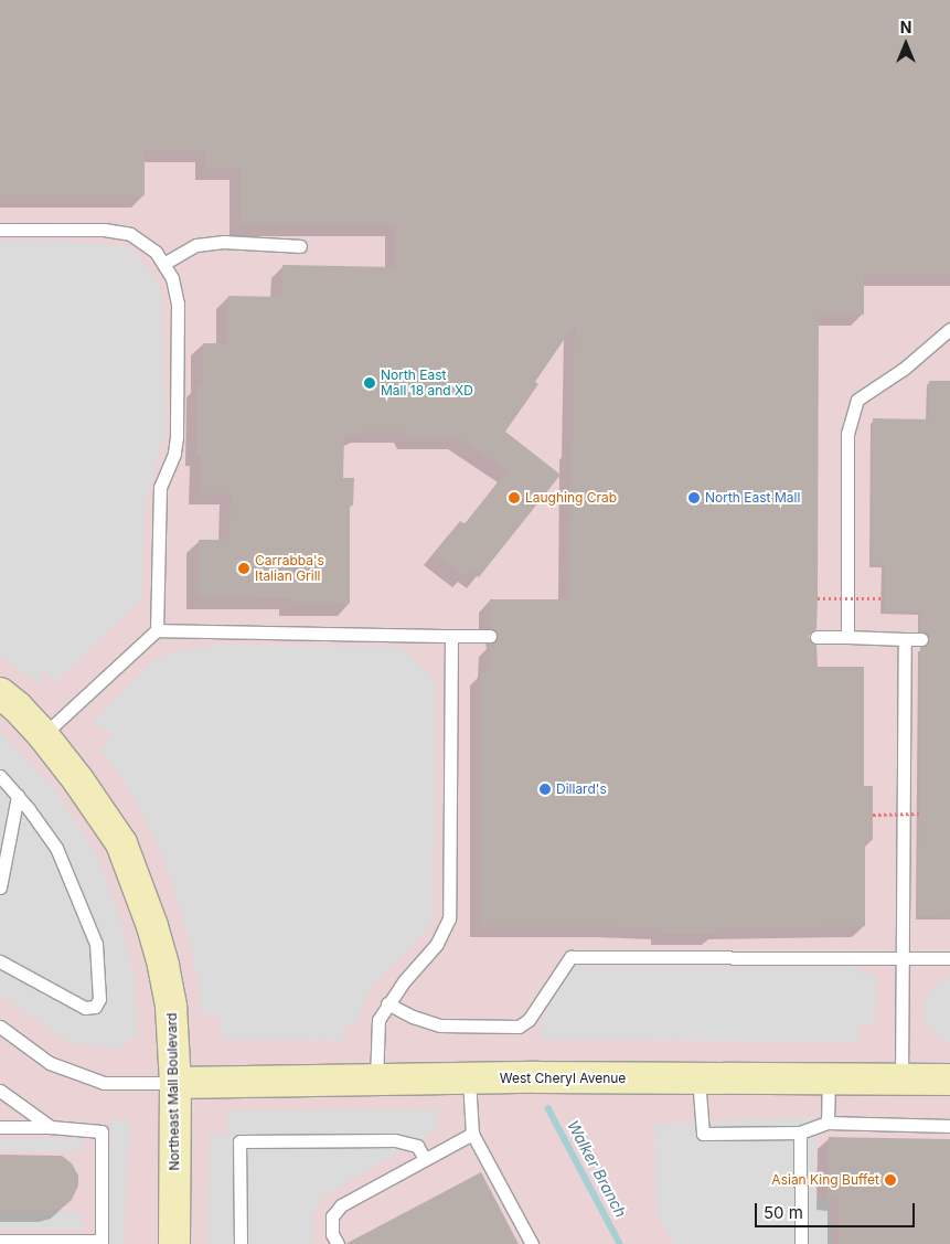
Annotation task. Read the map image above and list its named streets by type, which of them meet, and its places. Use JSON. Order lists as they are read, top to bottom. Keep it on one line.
{"streets":{"street":["West Cheryl Avenue","Northeast Mall Boulevard"]},"crossings":[["West Cheryl Avenue","Northeast Mall Boulevard"]],"water":["Walker Branch"],"places":["North East Mall 18 and XD","Laughing Crab","North East Mall","Carrabba's Italian Grill","Dillard's","Asian King Buffet"],"scale_bar":"50 m","north":"top"}
